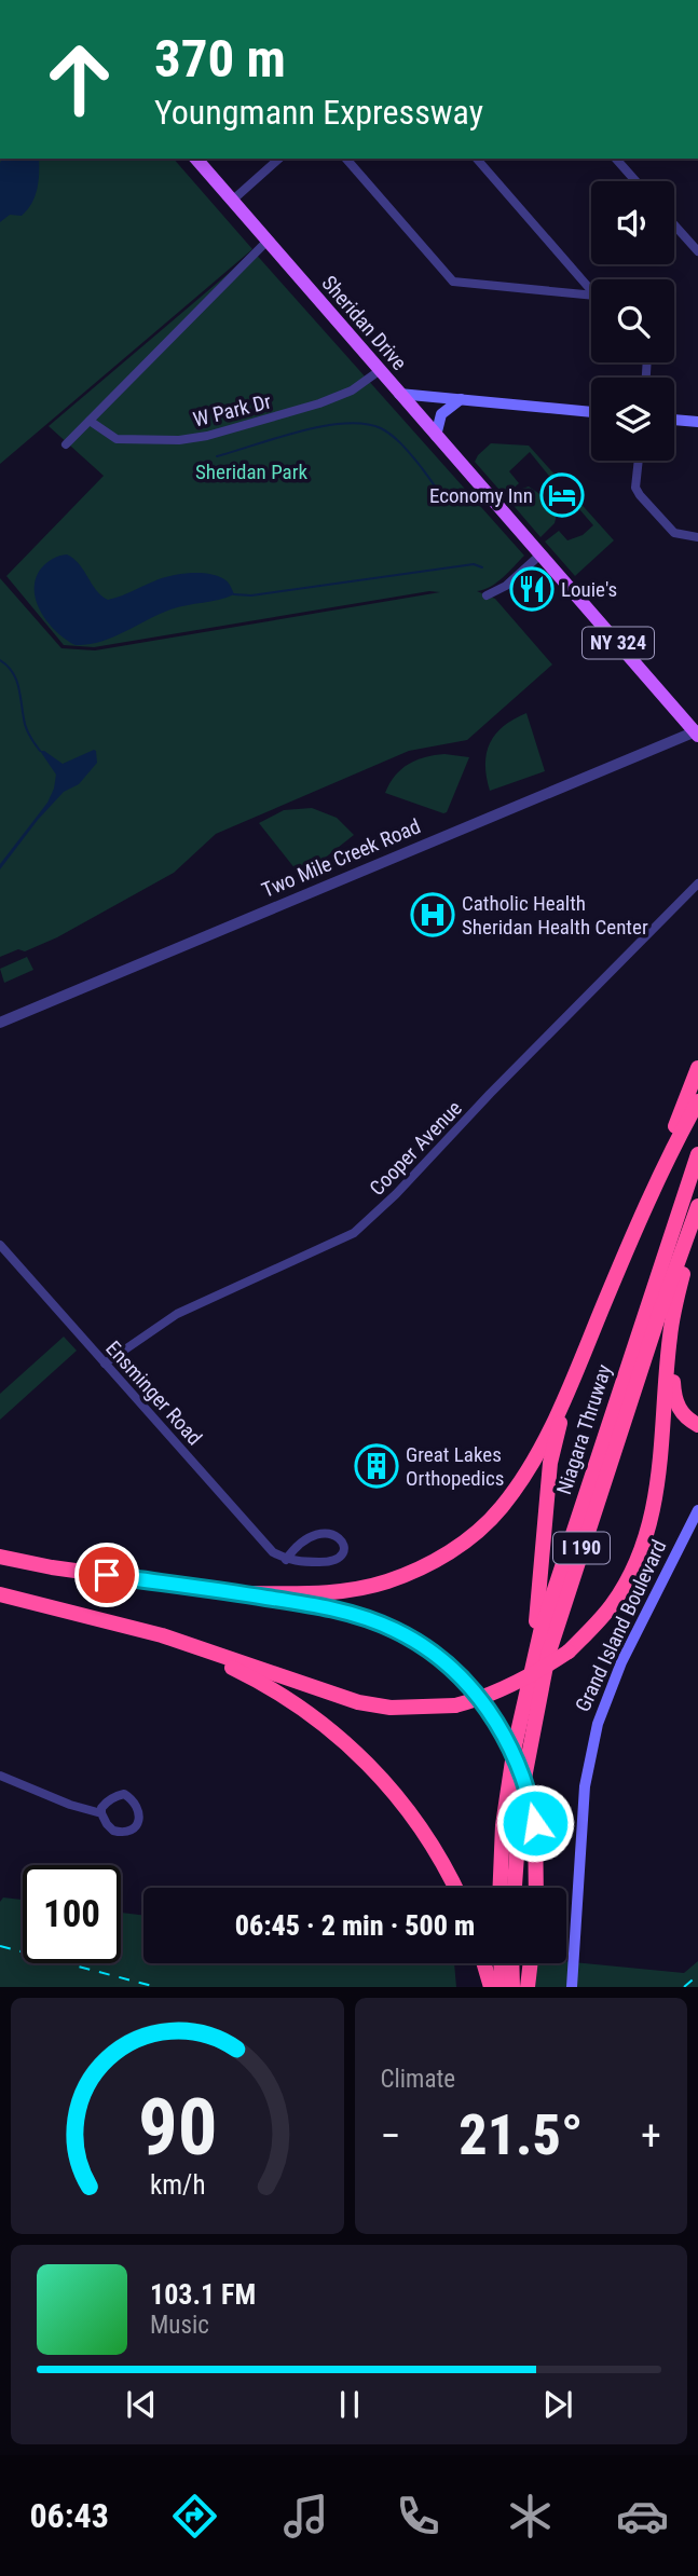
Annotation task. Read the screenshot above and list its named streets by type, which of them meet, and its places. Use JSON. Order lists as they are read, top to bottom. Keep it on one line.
{"streets":{"highway":["Niagara Thruway","I 190"],"main road":["Sheridan Drive","NY 324","Grand Island Boulevard"],"street":["W Park Dr","Two Mile Creek Road","Cooper Avenue","Ensminger Road"]},"crossings":[["Sheridan Drive","W Park Dr"],["Sheridan Drive","NY 324"],["NY 324","Two Mile Creek Road"],["Cooper Avenue","Ensminger Road"]],"parks":["Sheridan Park"],"places":{"hotel":["Economy Inn"],"restaurant":["Louie's"],"hospital":["Catholic Health Sheridan Health Center"],"building":["Great Lakes Orthopedics"]},"page":{"turn":["370 m","Youngmann Expressway"],"limit":"100","trip":"06:45 · 2 min · 500 m","tile":"Climate","heat":["−","21.5°","+"],"song":["103.1 FM","Music"],"tabs":"06:43","gauge":["90","km/h"]}}
